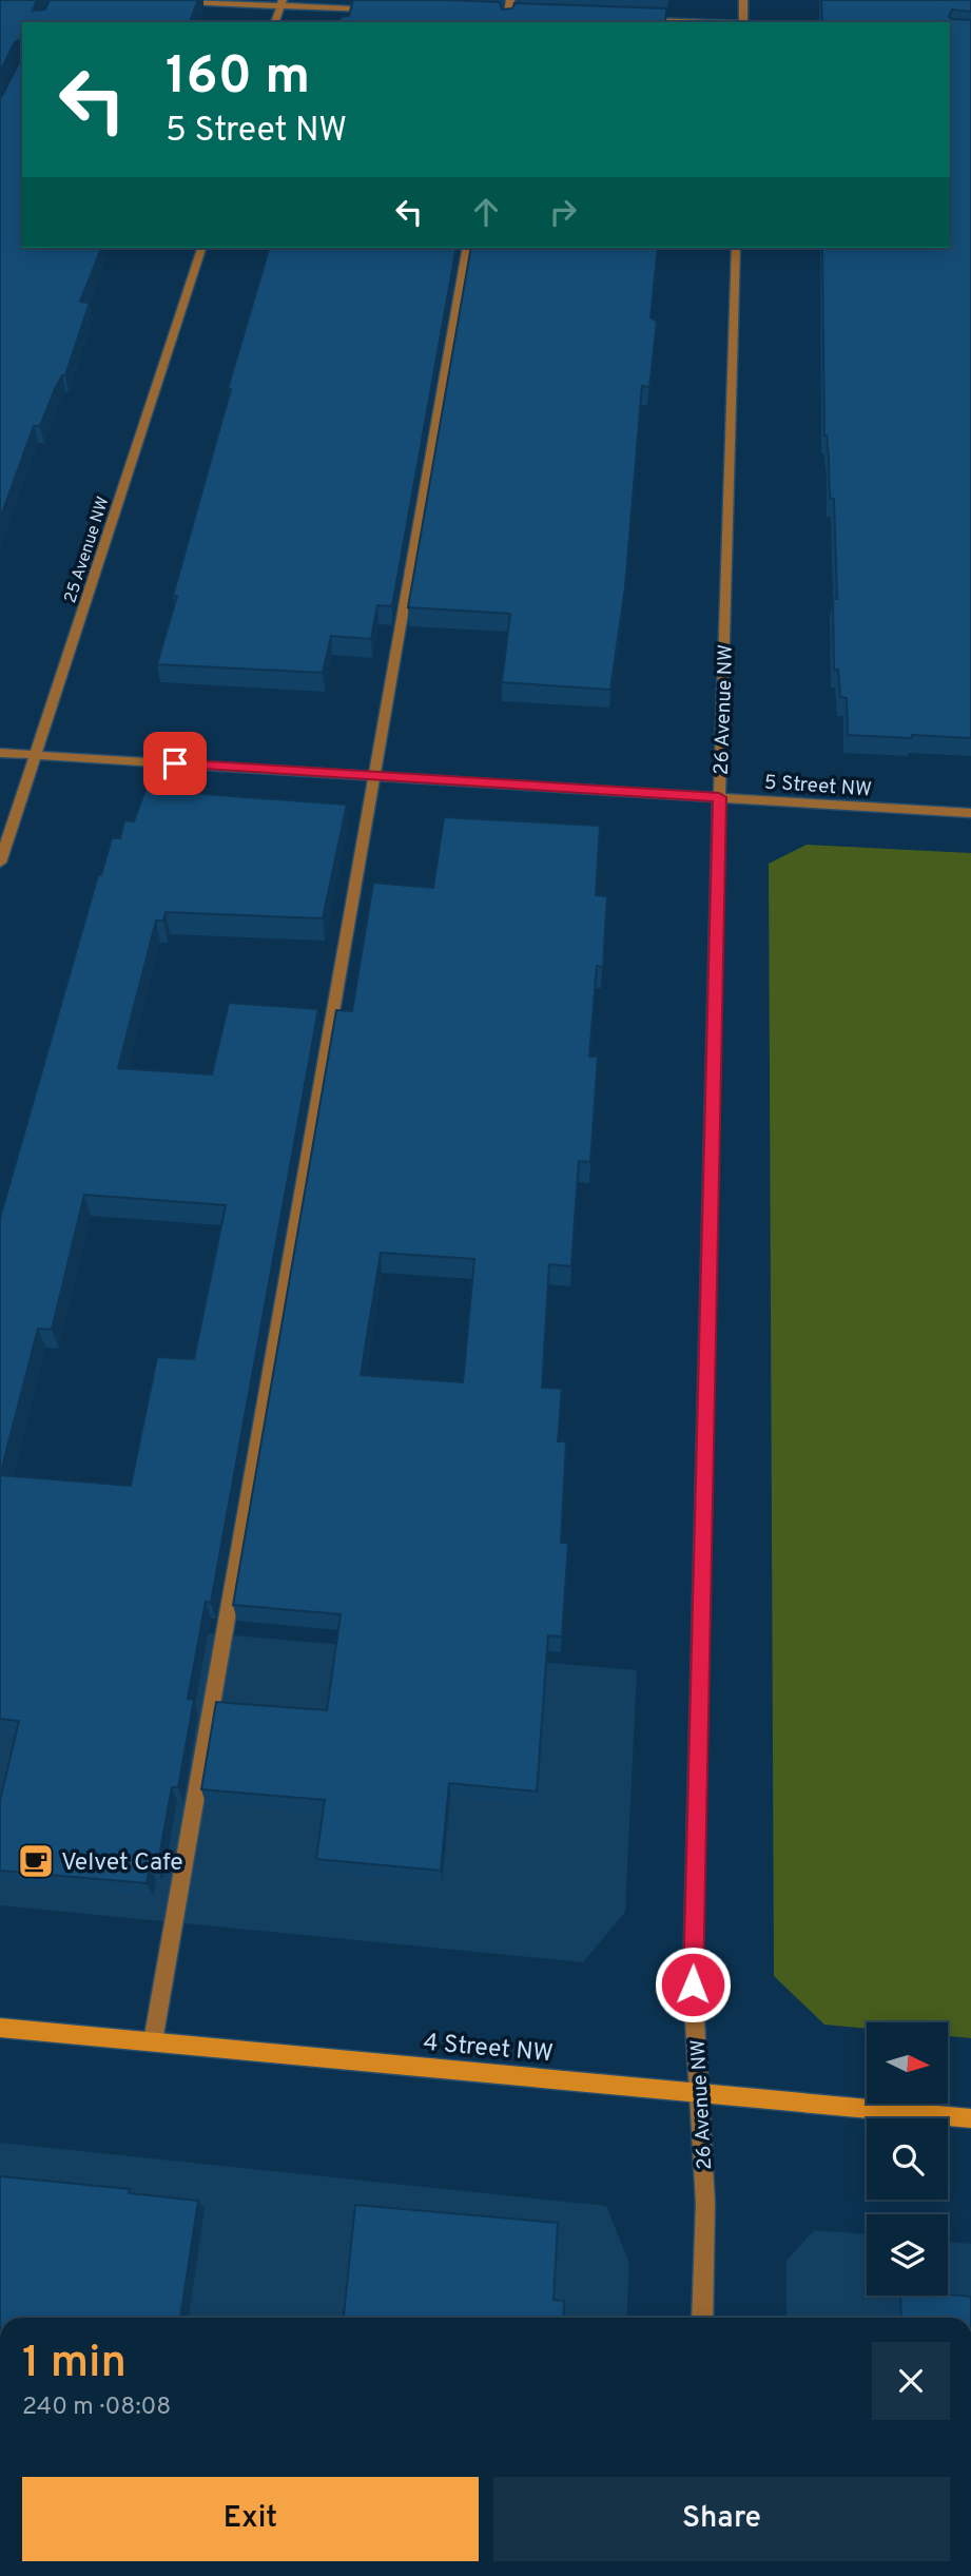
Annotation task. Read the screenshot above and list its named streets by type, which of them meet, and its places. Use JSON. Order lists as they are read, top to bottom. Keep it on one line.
{"streets":{"main road":["4 Street NW"],"street":["25 Avenue NW","26 Avenue NW","5 Street NW"]},"crossings":[["25 Avenue NW","5 Street NW"],["26 Avenue NW","5 Street NW"],["26 Avenue NW","4 Street NW"]],"places":{"cafe":["Velvet Cafe"]},"north":"right","page":{"turn":["160 m","5 Street NW"],"heading":["1 min","240 m · 08:08"],"buttons":["Exit","Share"]}}
